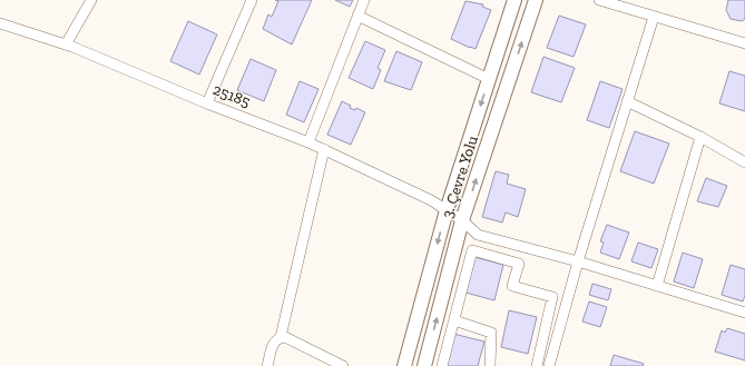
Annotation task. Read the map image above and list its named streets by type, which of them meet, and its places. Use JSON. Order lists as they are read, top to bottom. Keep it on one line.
{"streets":{"main road":["3. Çevre Yolu"],"street":["25185"]},"crossings":[["25185","3. Çevre Yolu"]]}
